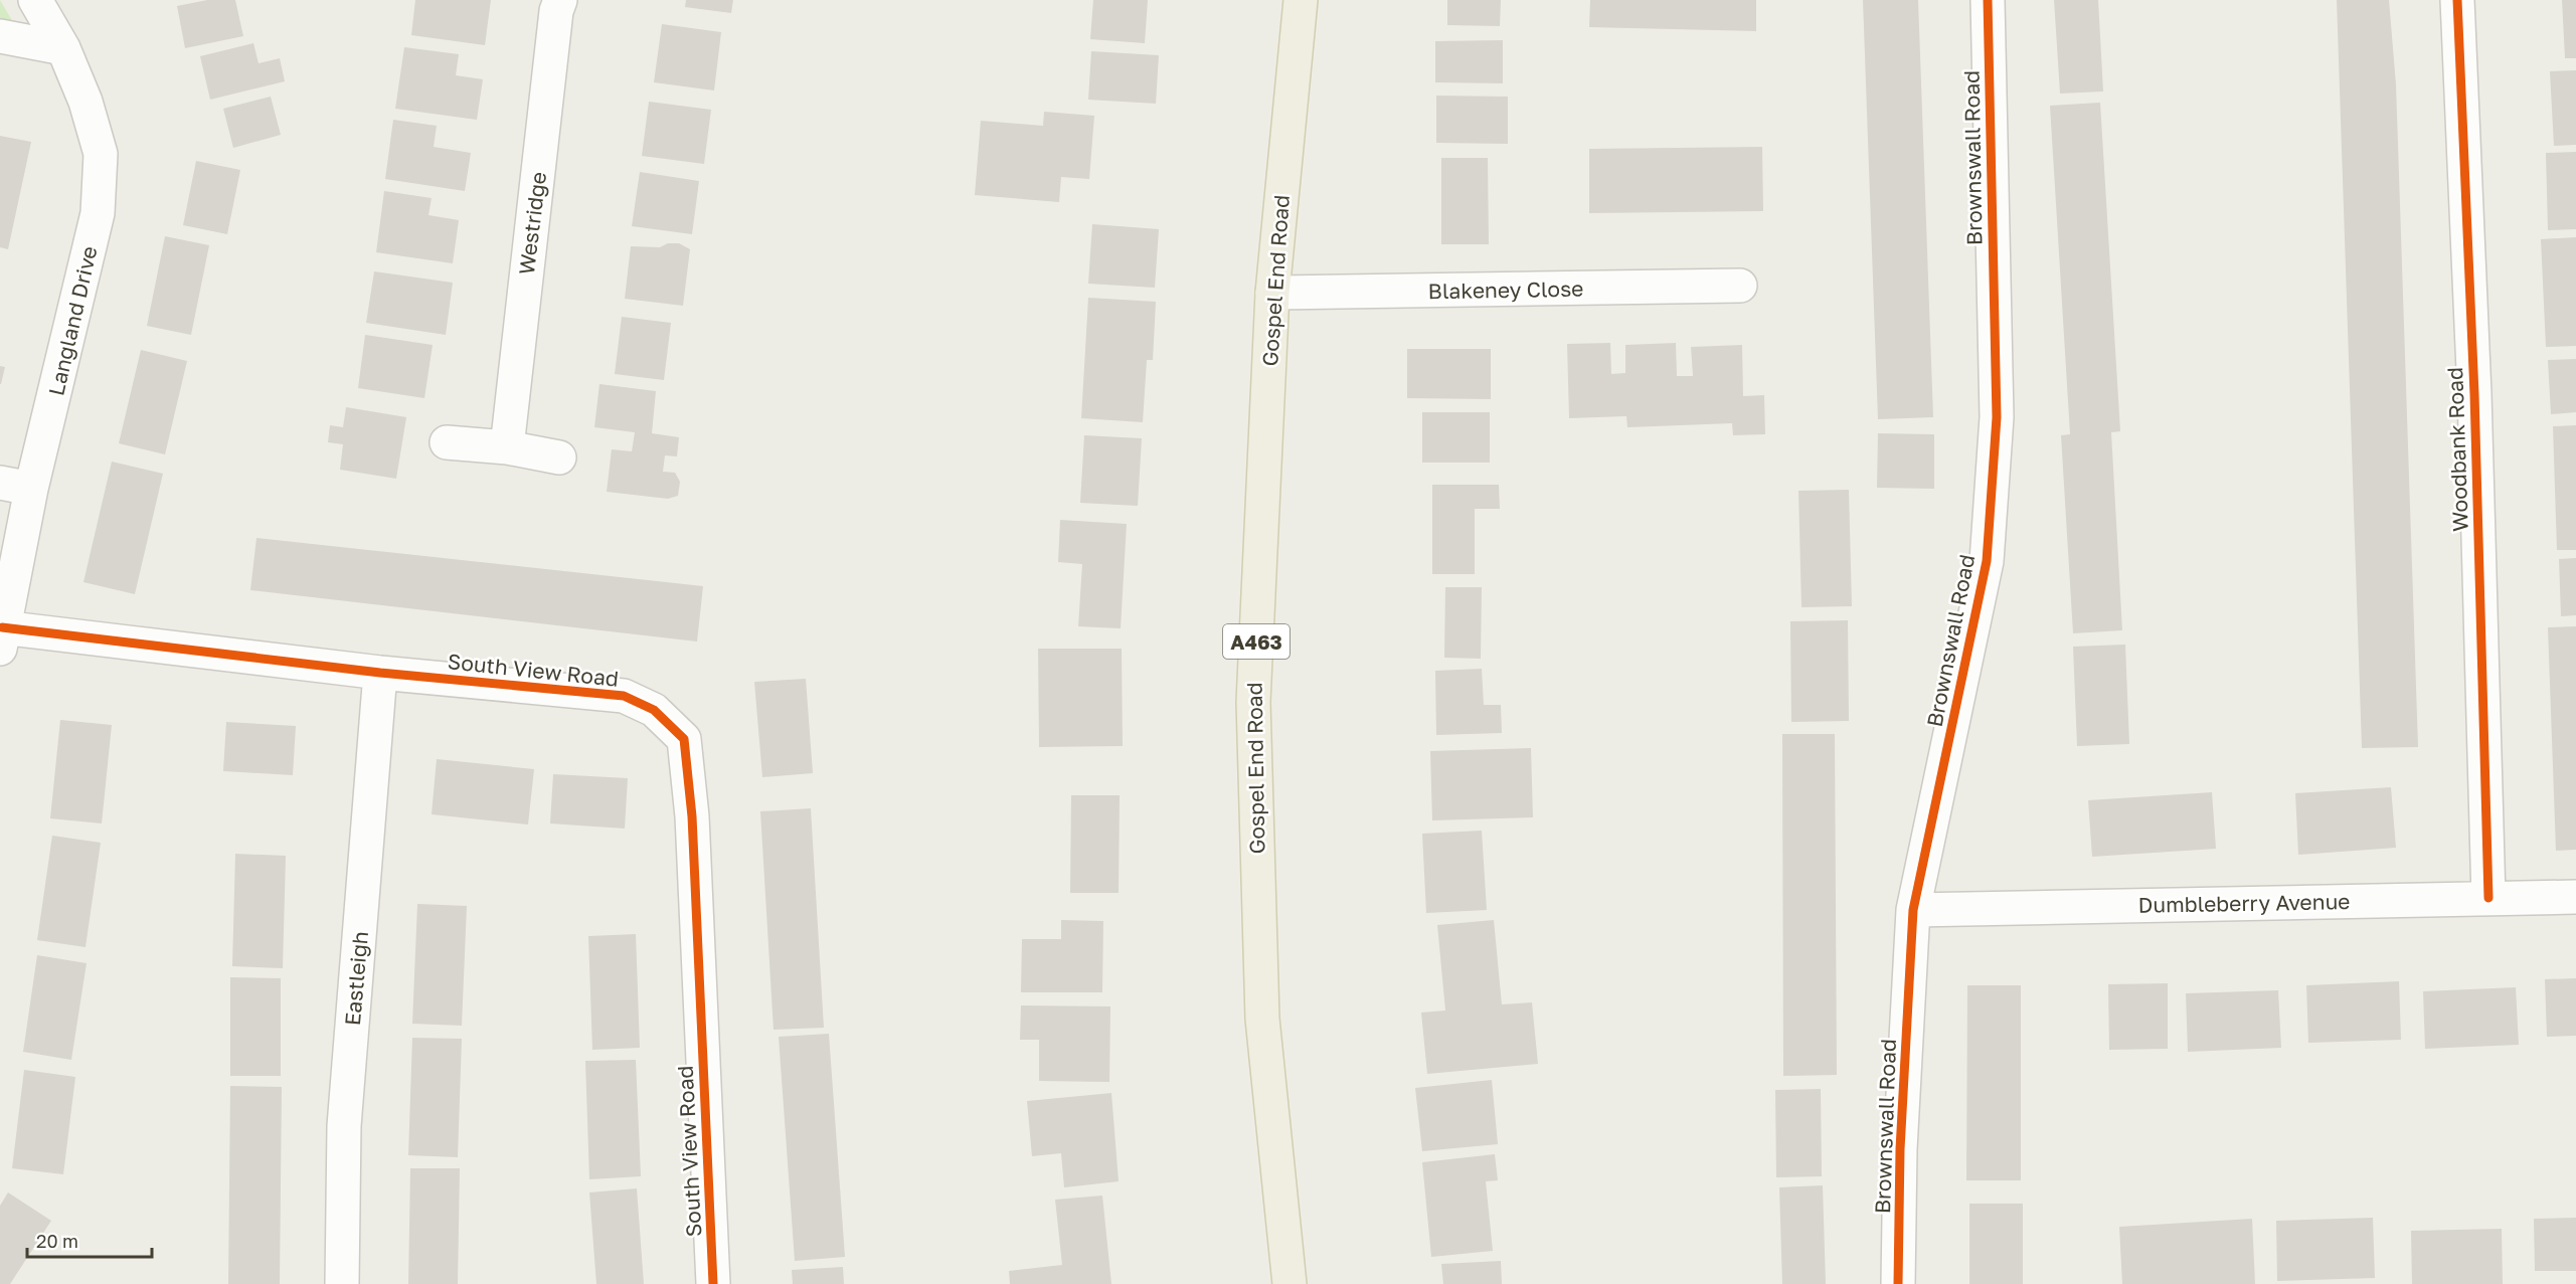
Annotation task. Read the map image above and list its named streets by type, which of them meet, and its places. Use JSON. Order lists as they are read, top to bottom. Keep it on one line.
{"streets":{"main road":["Gospel End Road","A463"],"street":["Brownswall Road","Westridge","Blakeney Close","Langland Drive","Woodbank Road","South View Road","Dumbleberry Avenue","Eastleigh"]},"crossings":[["Brownswall Road","Dumbleberry Avenue"],["Gospel End Road","Blakeney Close"],["Langland Drive","South View Road"],["Woodbank Road","Dumbleberry Avenue"],["South View Road","Eastleigh"]],"scale_bar":"20 m"}
